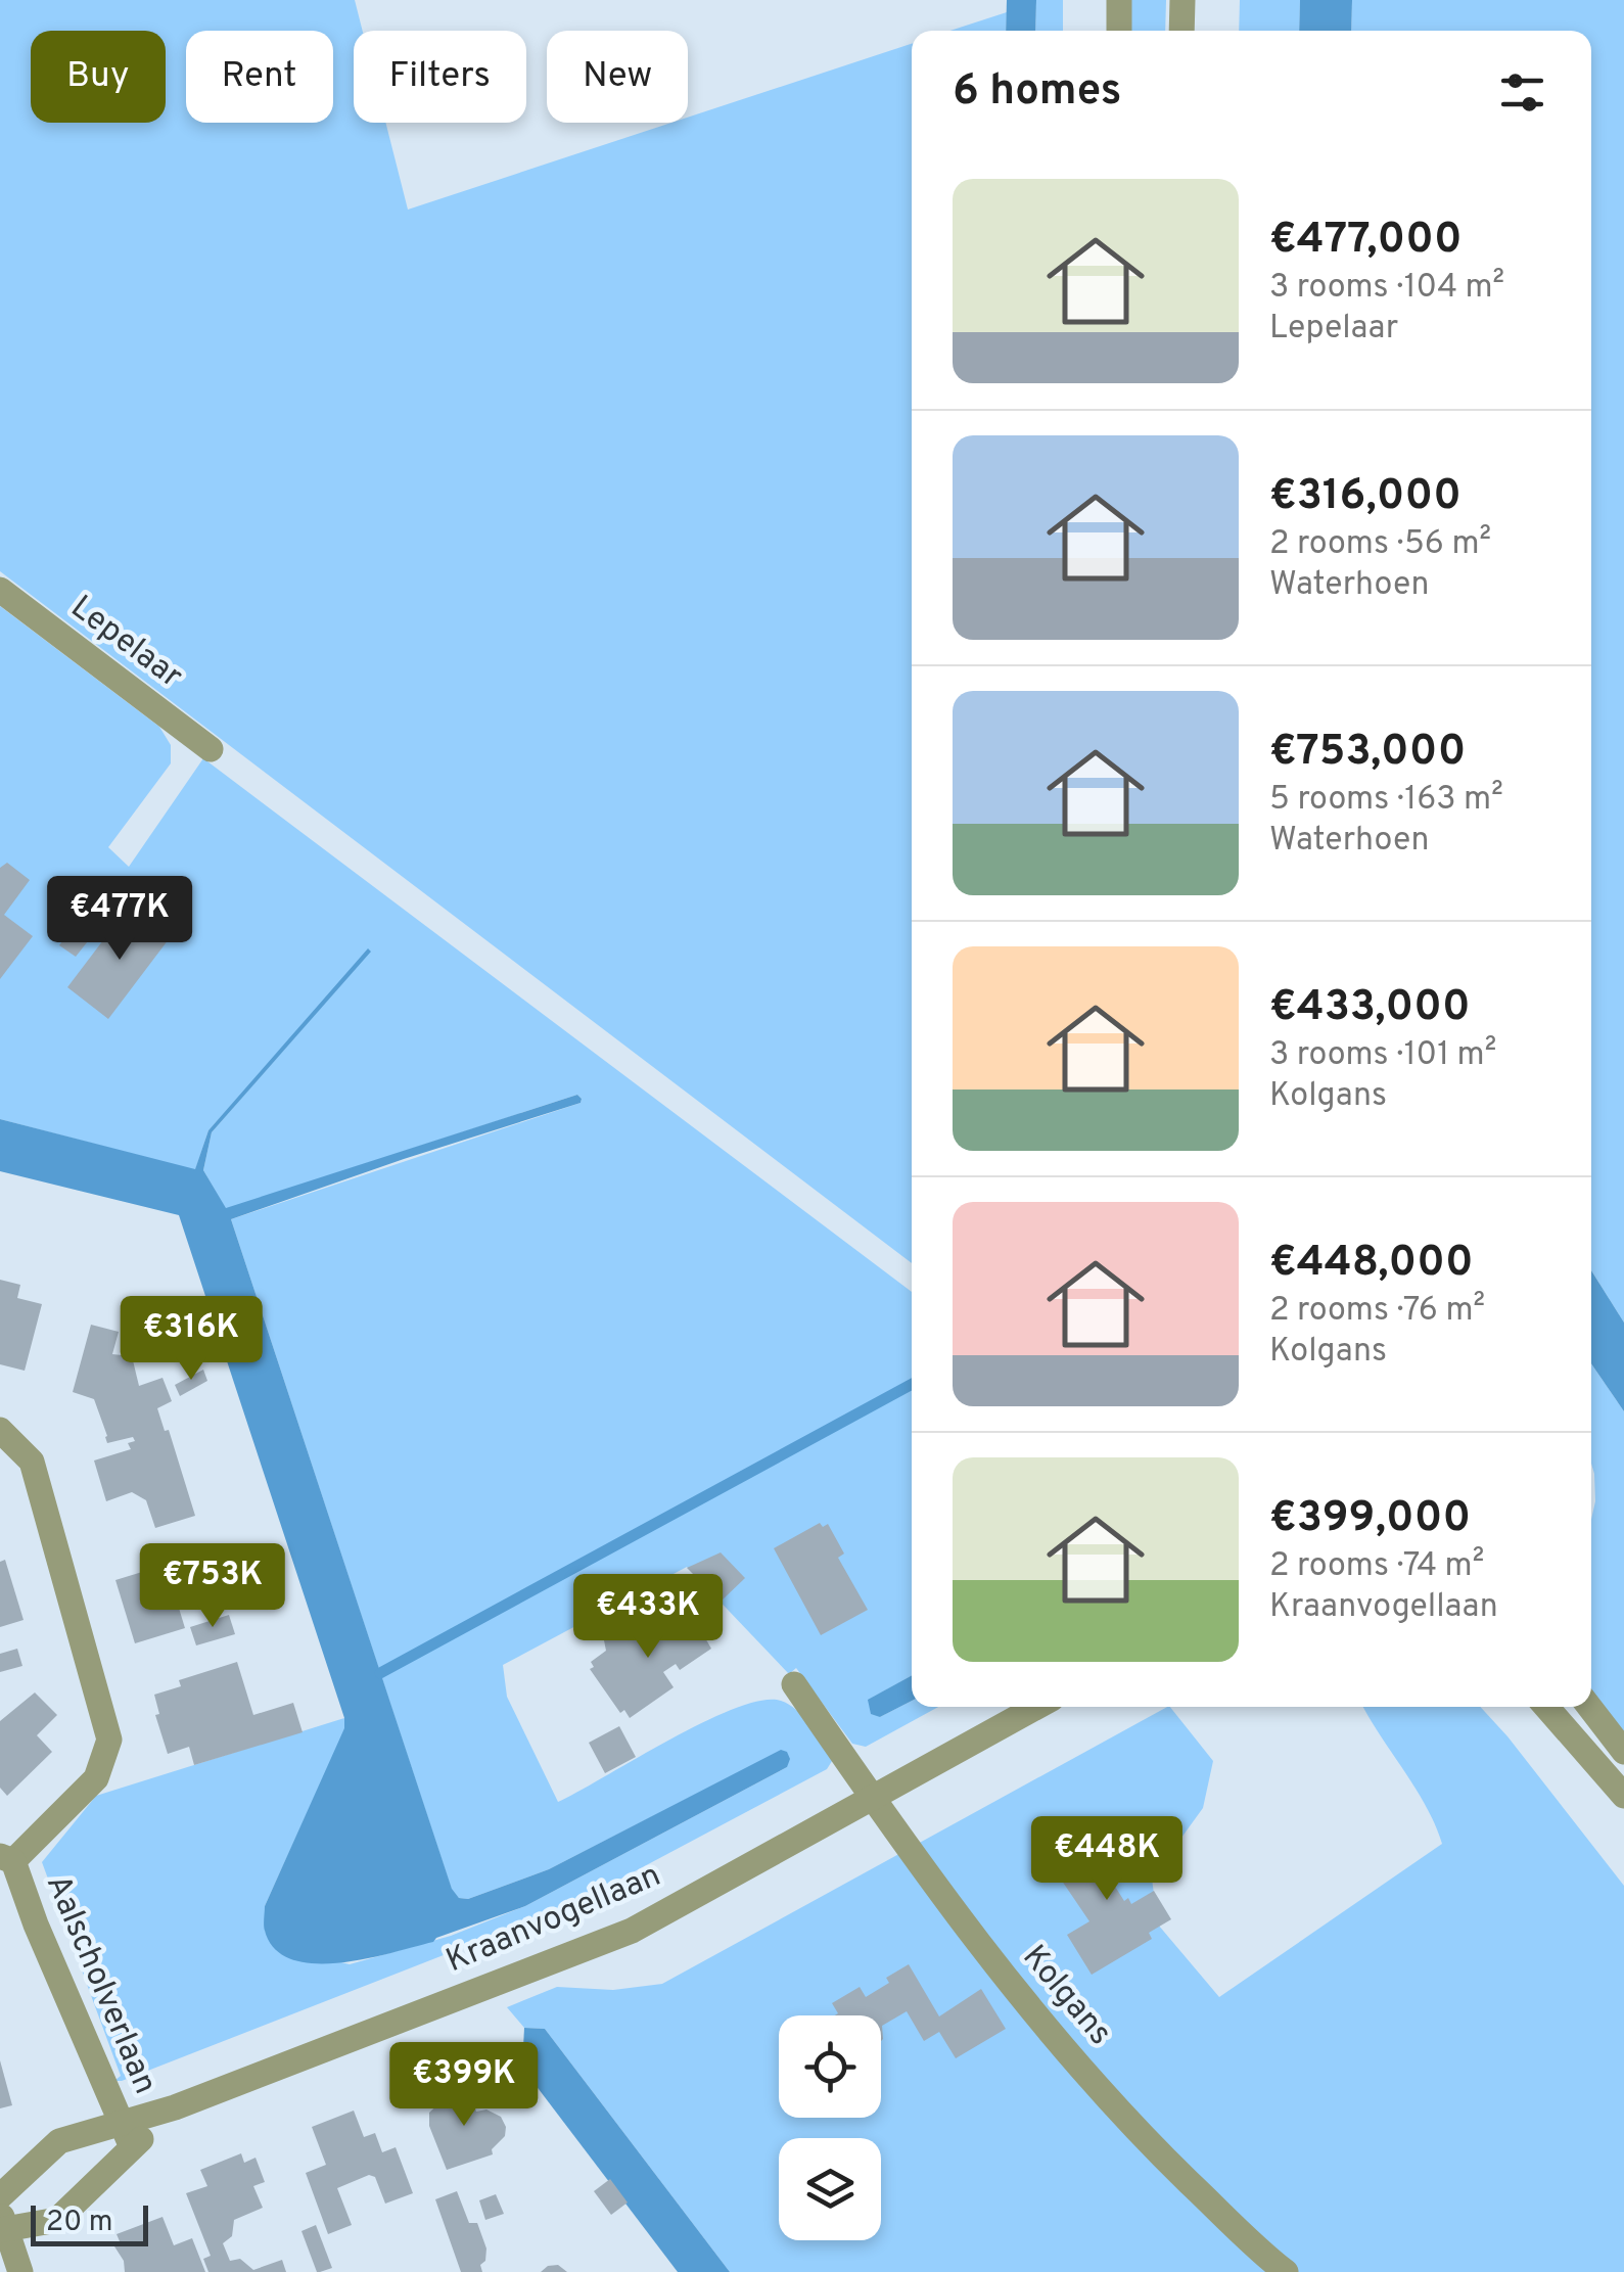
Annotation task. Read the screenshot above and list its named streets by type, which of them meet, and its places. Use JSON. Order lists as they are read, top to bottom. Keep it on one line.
{"streets":{"street":["Lepelaar","Kraanvogellaan","Aalscholverlaan","Kolgans"]},"crossings":[["Kraanvogellaan","Aalscholverlaan"],["Kraanvogellaan","Kolgans"]],"scale_bar":"20 m","page":{"chip":["Buy","Rent","Filters","New"],"heading":"6 homes","list":[{"name":"€477,000","note":"3 rooms · 104 m² · Lepelaar"},{"name":"€316,000","note":"2 rooms · 56 m² · Waterhoen"},{"name":"€753,000","note":"5 rooms · 163 m² · Waterhoen"},{"name":"€433,000","note":"3 rooms · 101 m² · Kolgans"},{"name":"€448,000","note":"2 rooms · 76 m² · Kolgans"},{"name":"€399,000","note":"2 rooms · 74 m² · Kraanvogellaan"}],"price":["€477K","€316K","€753K","€433K","€448K","€399K"],"scale":"20 m"}}
